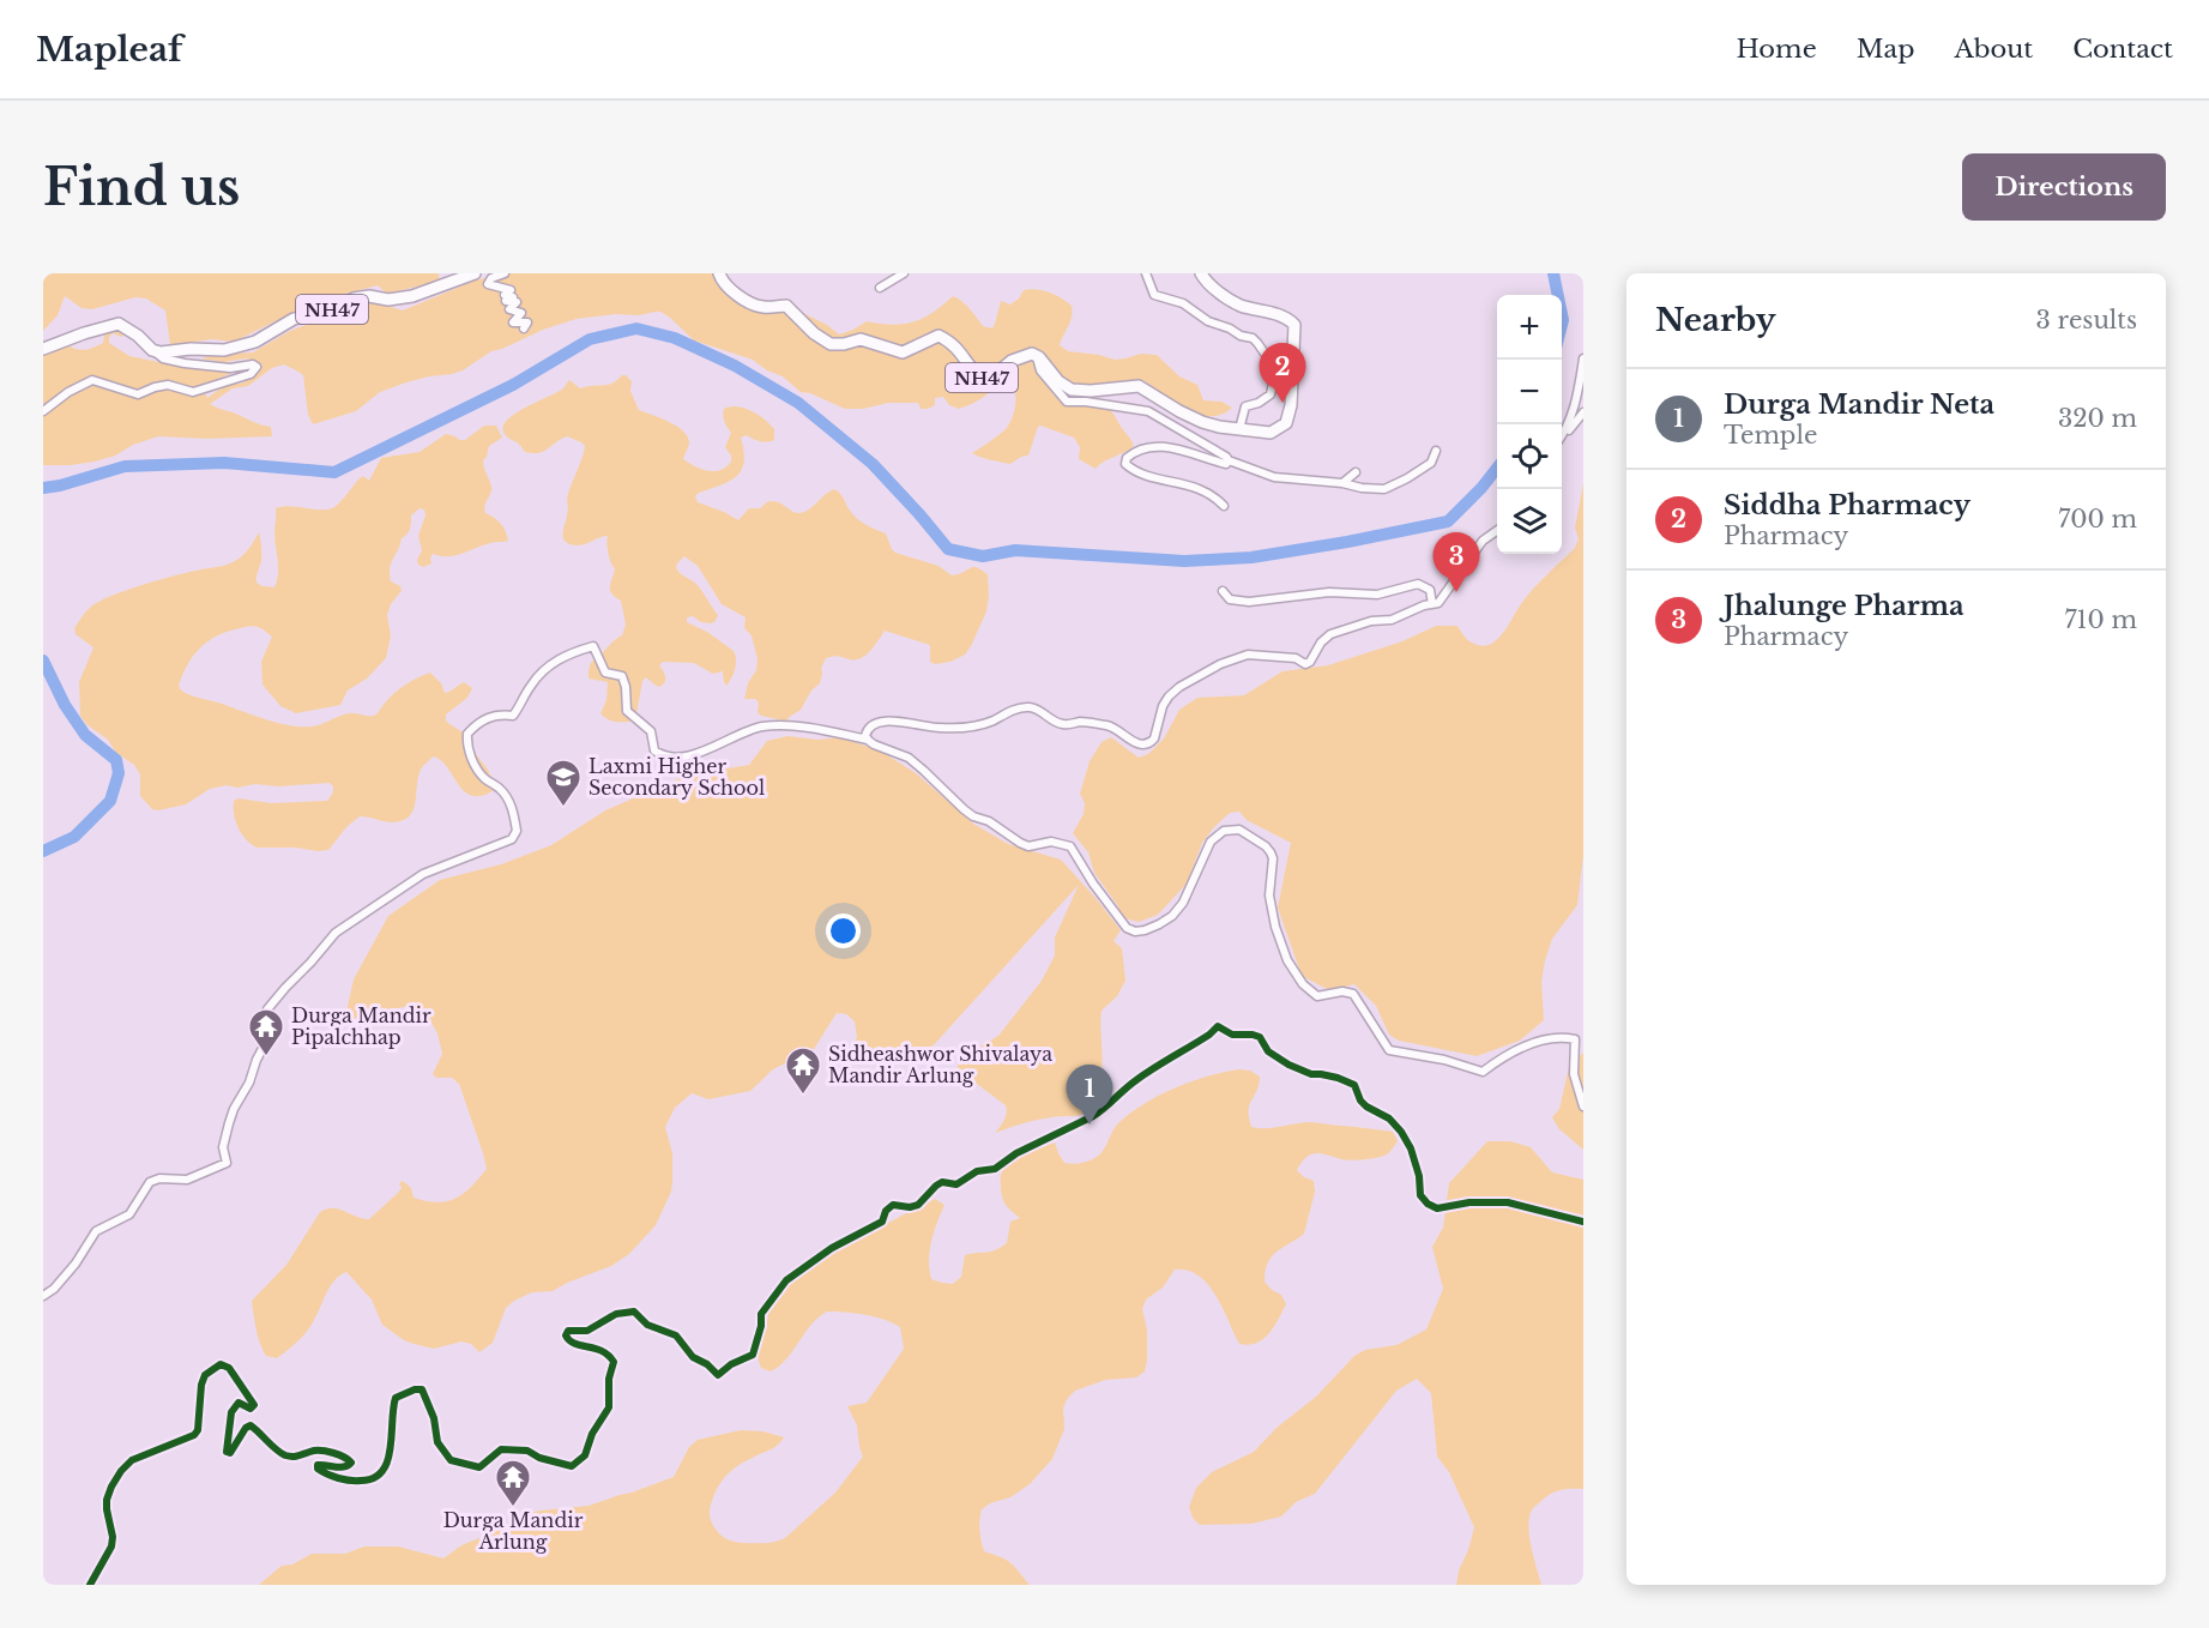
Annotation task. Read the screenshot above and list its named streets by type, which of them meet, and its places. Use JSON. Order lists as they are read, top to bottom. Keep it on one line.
{"streets":{"highway":["NH47"]},"places":{"school or university":["Laxmi Higher Secondary School"],"temple":["Durga Mandir Pipalchhap","Sidheashwor Shivalaya Mandir Arlung","Durga Mandir Arlung"]},"page":{"header":"Mapleaf","nav":["Home","Map","About","Contact"],"buttons":"Directions","title":"Find us","heading":["Nearby","3 results"],"map_buttons":["+","−"],"pins":["2","3","1"],"list":[{"mark":"1","name":"Durga Mandir Neta","note":"Temple","value":"320 m"},{"mark":"2","name":"Siddha Pharmacy","note":"Pharmacy","value":"700 m"},{"mark":"3","name":"Jhalunge Pharma","note":"Pharmacy","value":"710 m"}]}}
